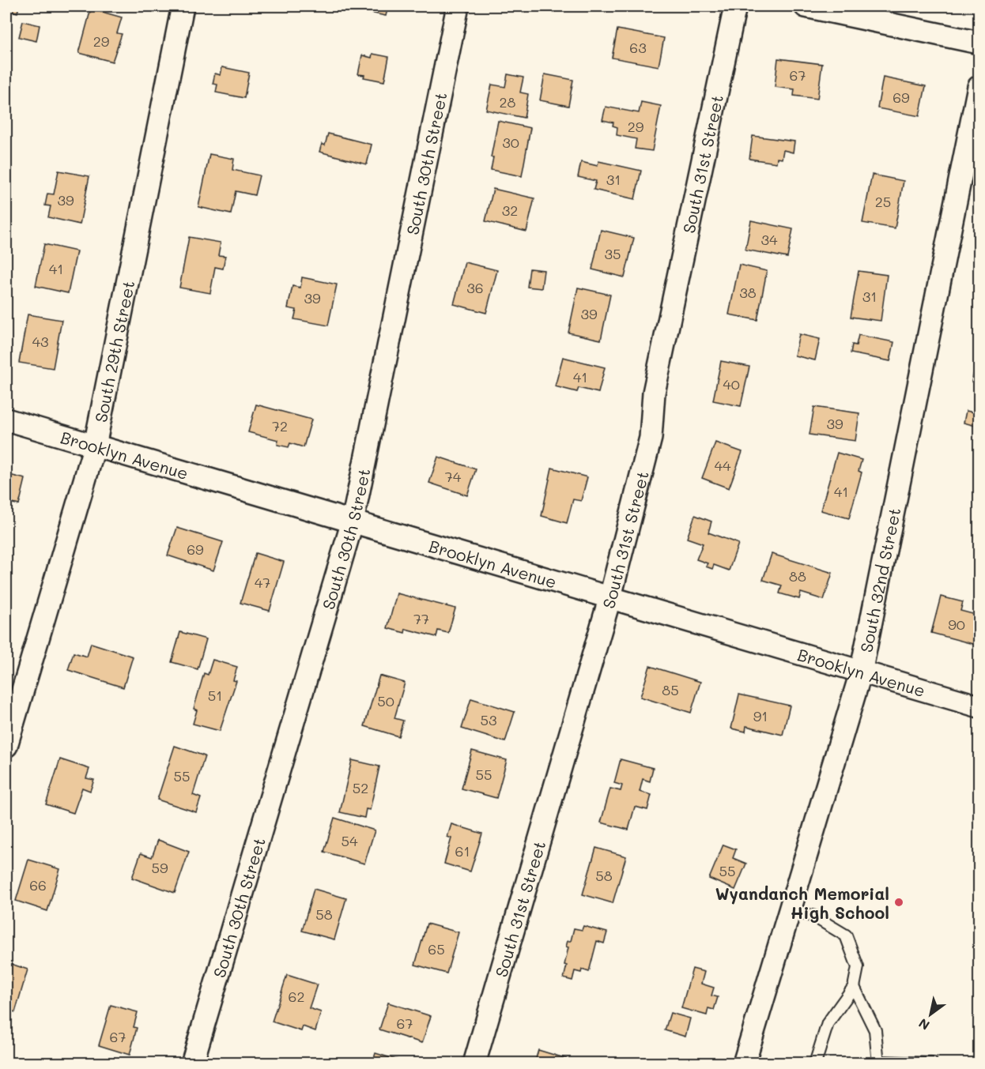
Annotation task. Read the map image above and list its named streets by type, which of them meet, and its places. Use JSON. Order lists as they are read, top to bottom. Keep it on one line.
{"streets":{"street":["South 31st Street","South 30th Street","South 29th Street","Brooklyn Avenue","South 32nd Street"]},"crossings":[["South 31st Street","Brooklyn Avenue"],["South 30th Street","Brooklyn Avenue"],["South 29th Street","Brooklyn Avenue"],["Brooklyn Avenue","South 32nd Street"]],"places":["Wyandanch Memorial High School"],"house_numbers":["29","63","67","69","28","29","30","31","39","25","32","34","35","41","36","38","31","39","39","43","41","40","39","72","44","74","41","69","88","47","77","90","85","51","50","91","53","55","55","52","54","61","59","55","58","66","58","65","62","67","67"],"north":"bottom left"}
